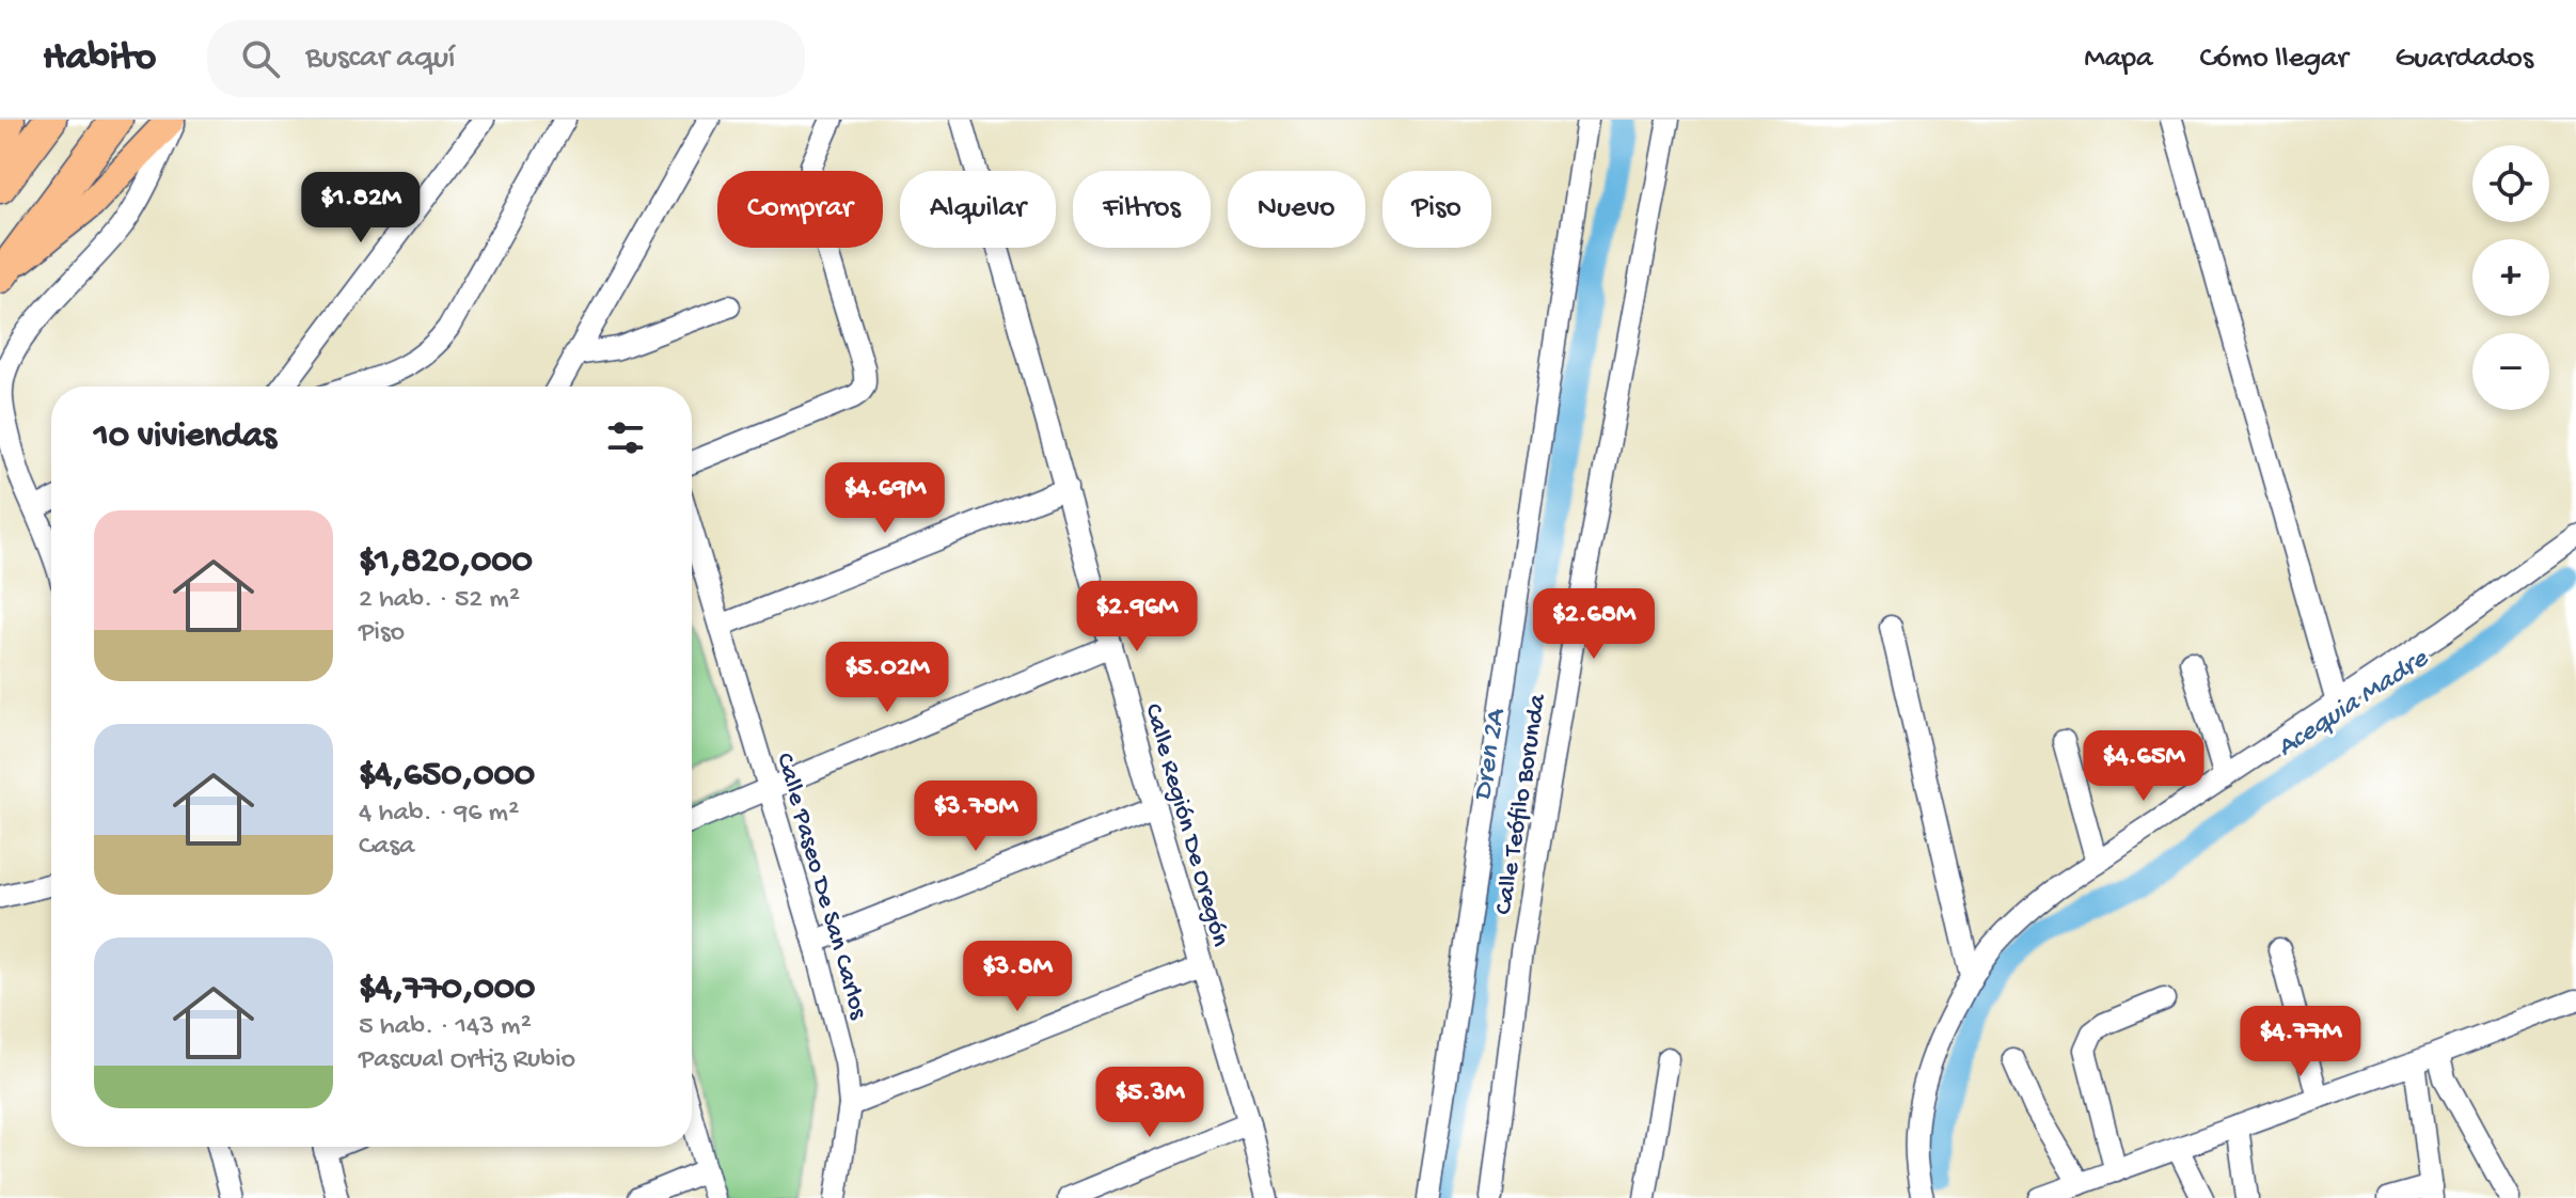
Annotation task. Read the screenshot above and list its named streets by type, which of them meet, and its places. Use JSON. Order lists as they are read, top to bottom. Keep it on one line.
{"streets":{"street":["Calle Teófilo Borunda","Calle Región De Oregón","Calle Paseo De San Carlos"]},"water":["Acequia Madre","Dren 2A"],"page":{"header":"Habito","search":"Buscar aquí","nav":["Mapa","Cómo llegar","Guardados"],"map_buttons":["+","−"],"chip":["Comprar","Alquilar","Filtros","Nuevo","Piso"],"price":["$1.82M","$4.69M","$2.96M","$2.68M","$5.02M","$4.65M","$3.78M","$3.8M","$4.77M","$5.3M"],"heading":"10 viviendas","list":[{"name":"$1,820,000","note":"2 hab. · 52 m² · Piso"},{"name":"$4,650,000","note":"4 hab. · 96 m² · Casa"},{"name":"$4,770,000","note":"5 hab. · 143 m² · Pascual Ortiz Rubio"}]}}
